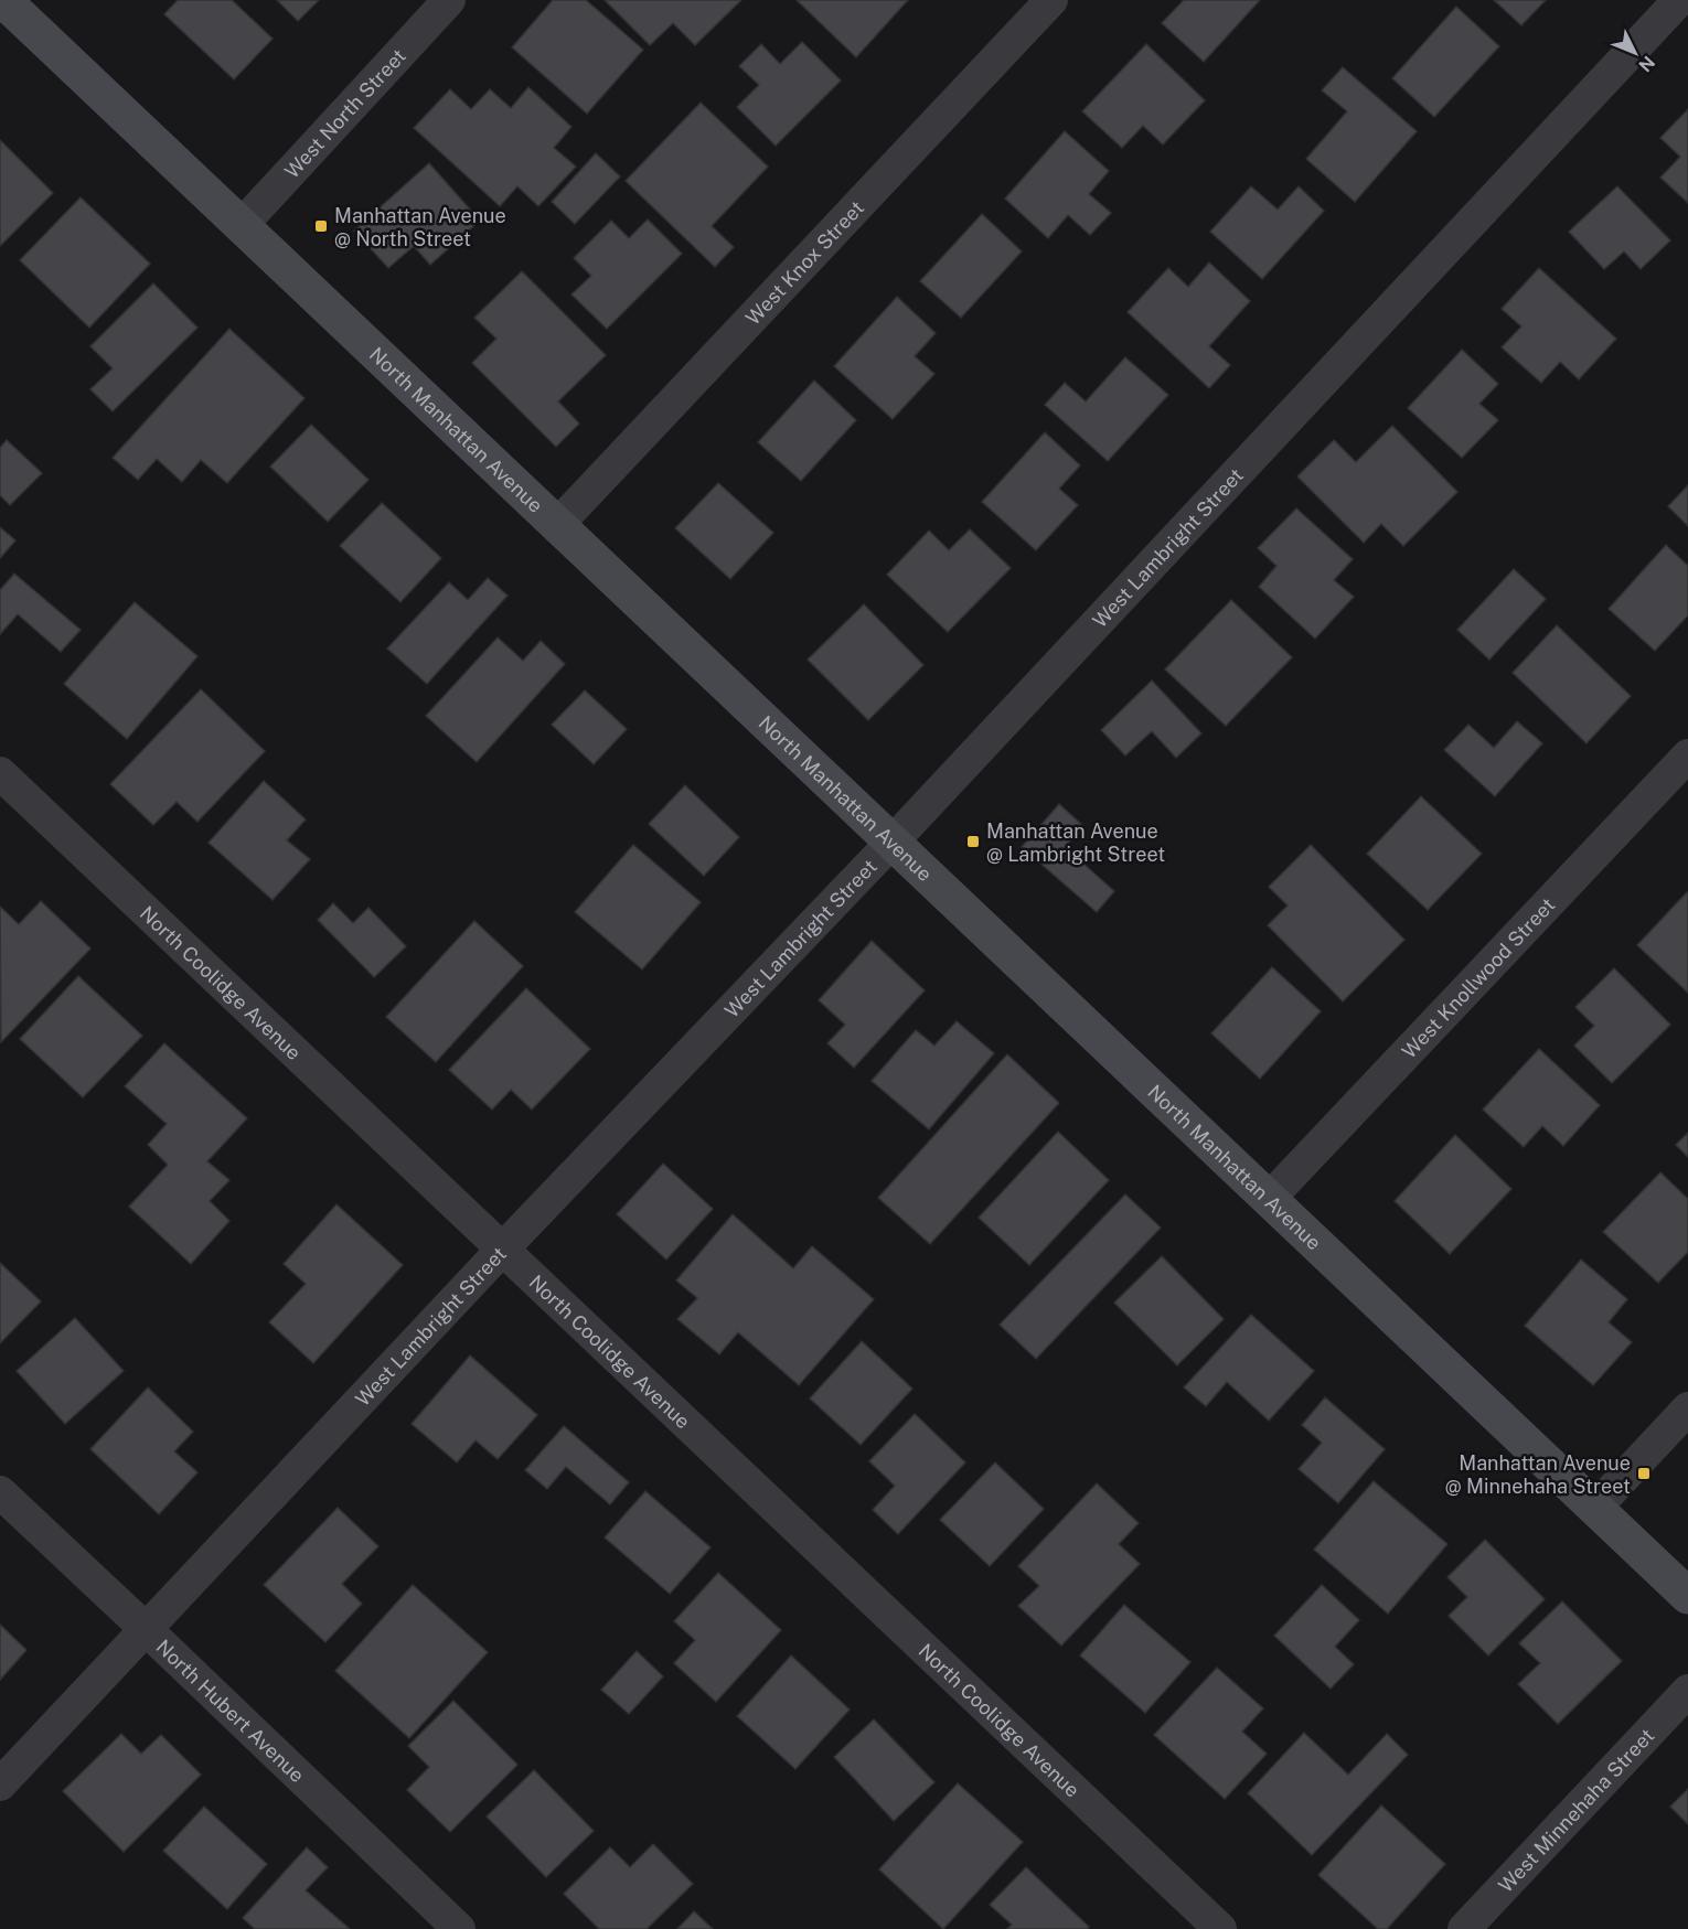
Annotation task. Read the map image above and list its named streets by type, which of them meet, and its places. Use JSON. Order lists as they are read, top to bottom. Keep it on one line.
{"streets":{"street":["West North Street","West Knox Street","North Manhattan Avenue","West Lambright Street","West Knollwood Street","North Coolidge Avenue","North Hubert Avenue","West Minnehaha Street"]},"crossings":[["West North Street","North Manhattan Avenue"],["West Knox Street","North Manhattan Avenue"],["North Manhattan Avenue","West Lambright Street"],["North Manhattan Avenue","West Knollwood Street"],["West Lambright Street","North Coolidge Avenue"],["West Lambright Street","North Hubert Avenue"]],"places":{"transit":["Manhattan Avenue @ North Street","Manhattan Avenue @ Lambright Street","Manhattan Avenue @ Minnehaha Street"]},"north":"bottom right"}
